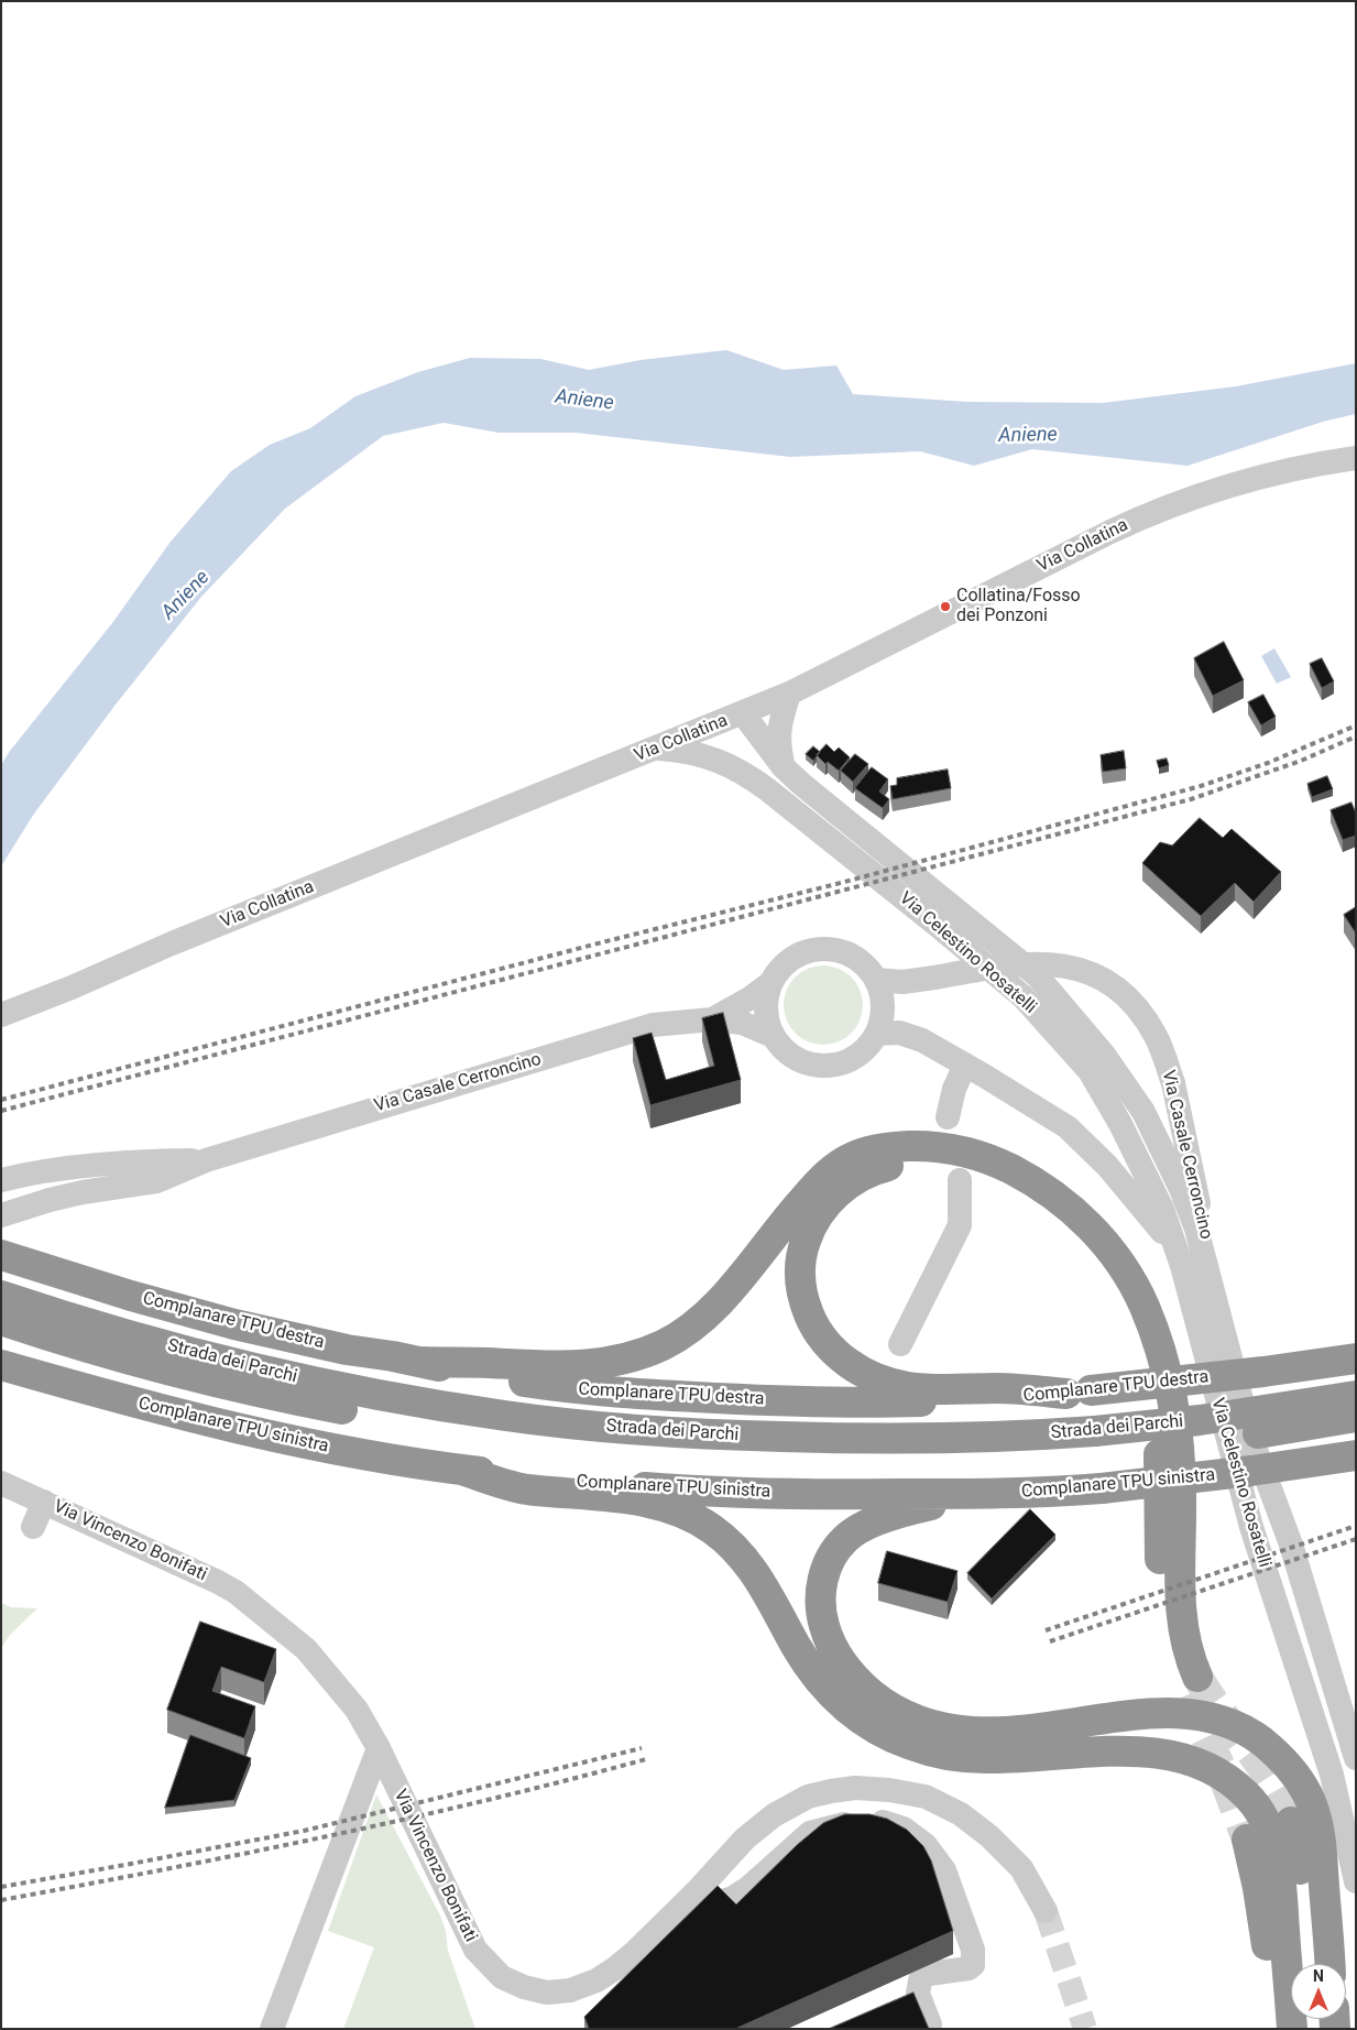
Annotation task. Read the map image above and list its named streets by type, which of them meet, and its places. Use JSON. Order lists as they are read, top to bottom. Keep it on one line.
{"streets":{"highway":["Complanare TPU destra","Strada dei Parchi","Complanare TPU sinistra"],"street":["Via Collatina","Via Celestino Rosatelli","Via Casale Cerroncino","Via Vincenzo Bonifati"]},"crossings":[["Via Collatina","Via Celestino Rosatelli"],["Via Celestino Rosatelli","Via Casale Cerroncino"]],"water":["Aniene"],"places":["Collatina/Fosso dei Ponzoni"],"north":"top"}
